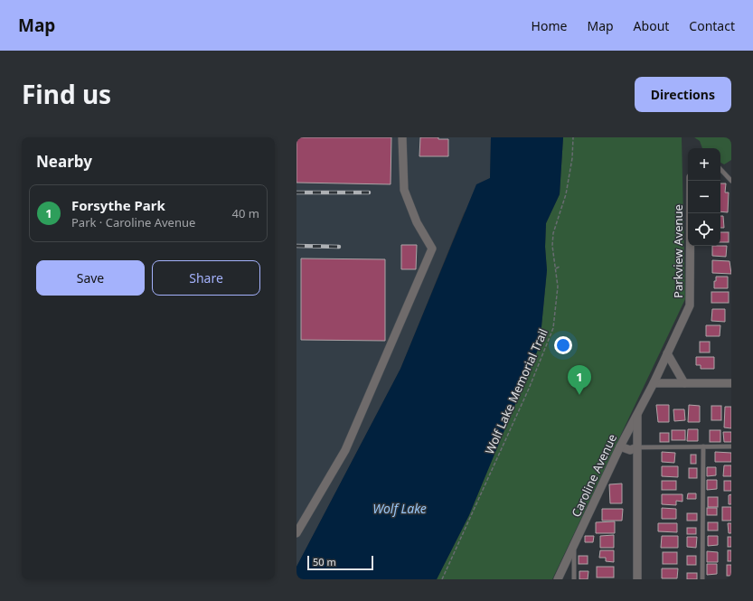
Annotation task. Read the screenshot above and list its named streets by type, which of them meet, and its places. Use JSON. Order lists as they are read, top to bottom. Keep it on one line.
{"streets":{"street":["Parkview Avenue","Caroline Avenue"],"path":["Wolf Lake Memorial Trail"]},"crossings":[["Parkview Avenue","Caroline Avenue"]],"water":["Wolf Lake"],"scale_bar":"50 m","page":{"header":"Map","nav":["Home","Map","About","Contact"],"title":"Find us","buttons":["Directions",["Save","Share"]],"heading":"Nearby","map_buttons":["+","−"],"list":[{"mark":"1","name":"Forsythe Park","note":"Park · Caroline Avenue","value":"40 m"}],"pins":"1","scale":"50 m"}}
